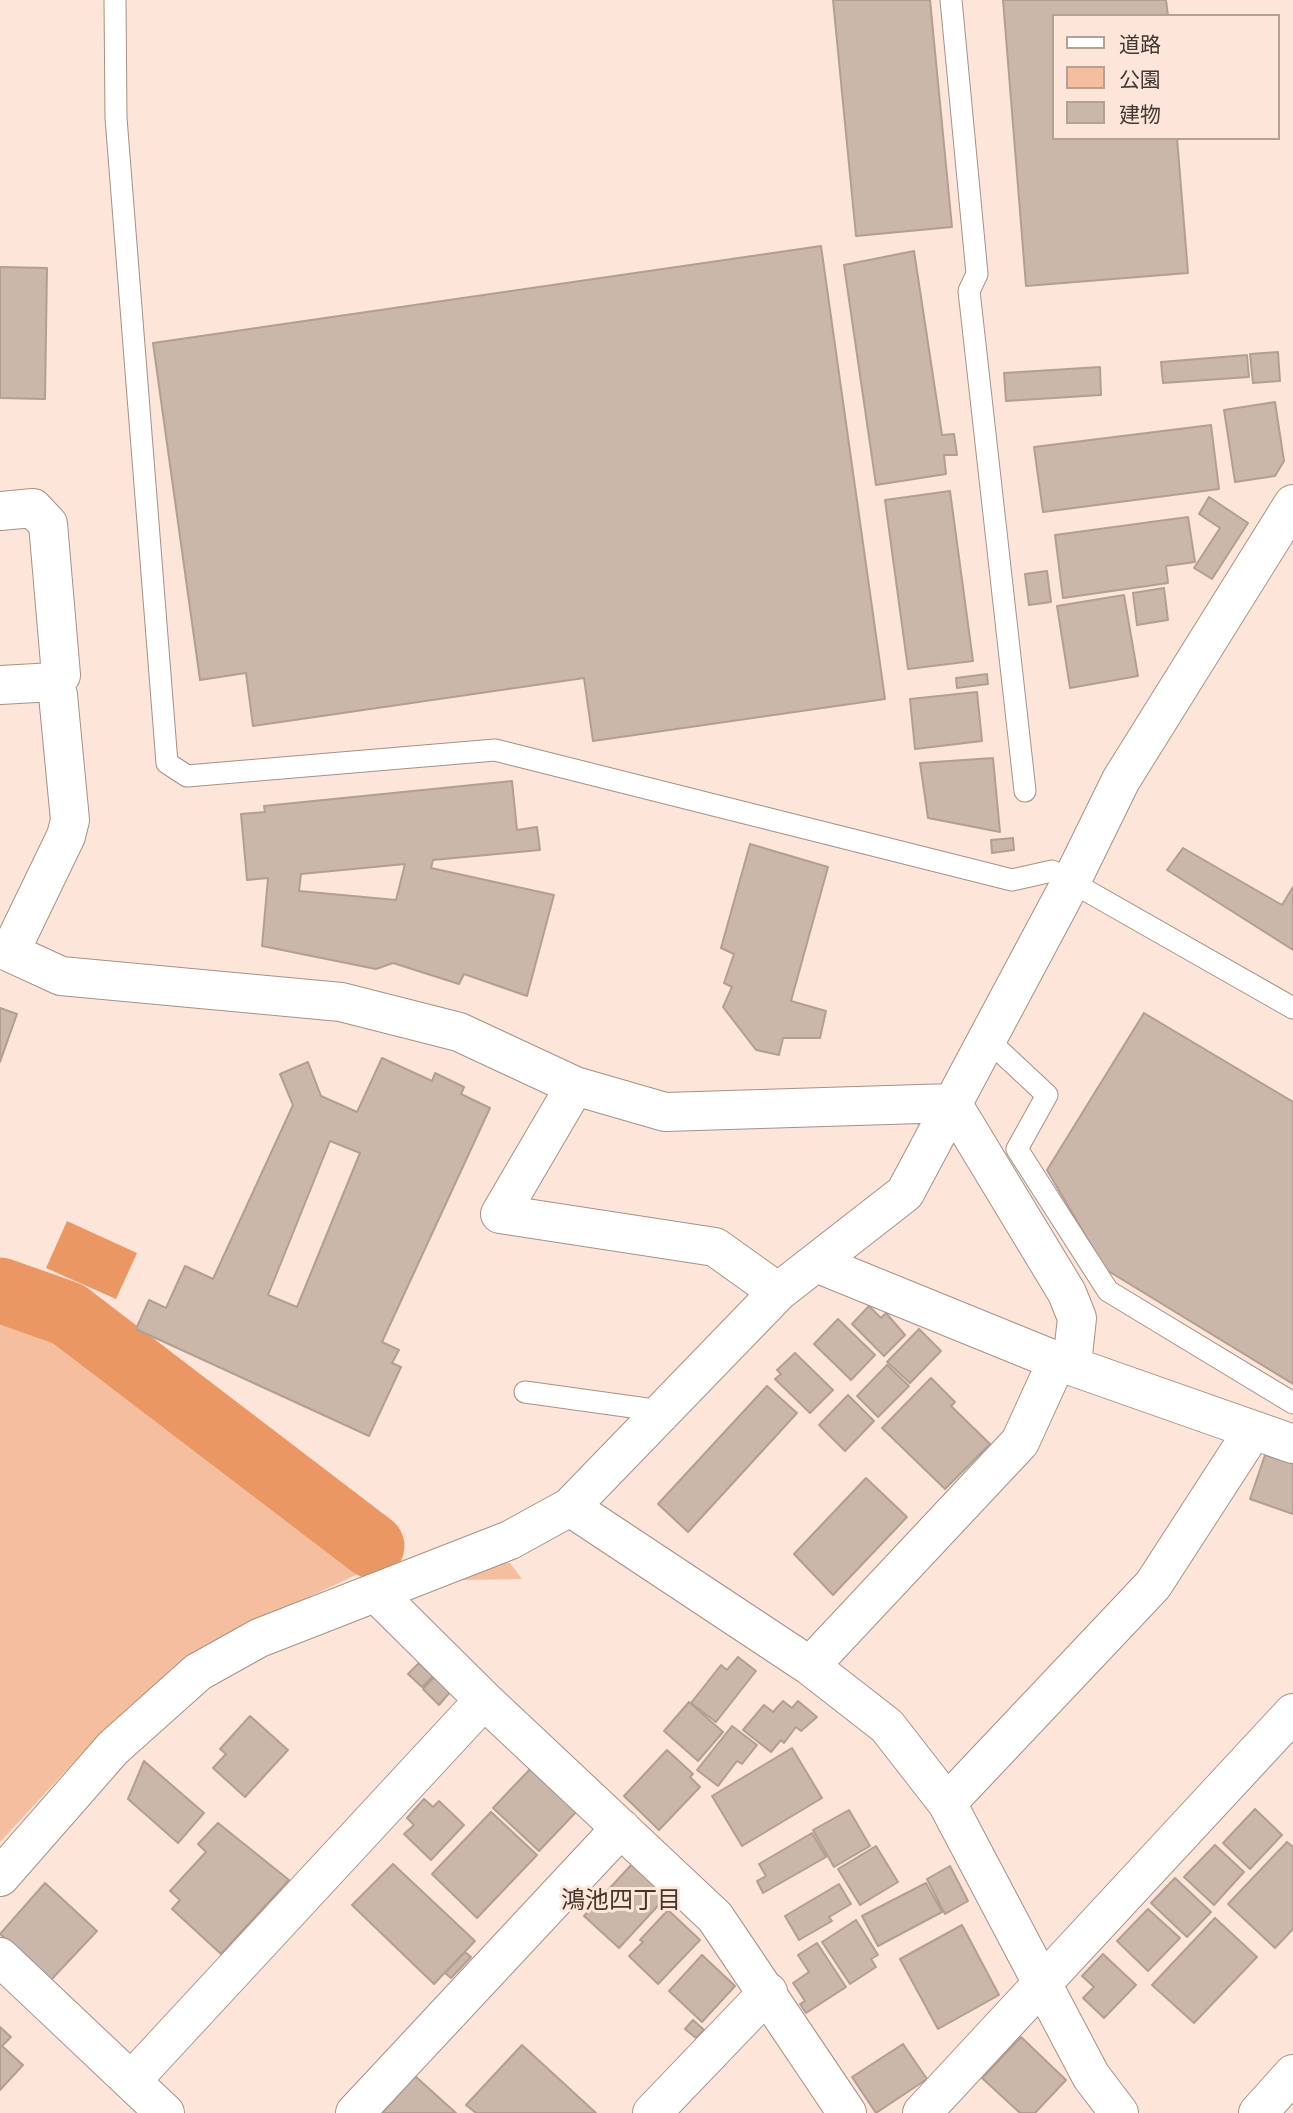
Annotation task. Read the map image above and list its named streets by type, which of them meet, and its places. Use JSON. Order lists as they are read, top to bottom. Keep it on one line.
{"districts":["鴻池四丁目"],"legend":["道路","公園","建物"]}
